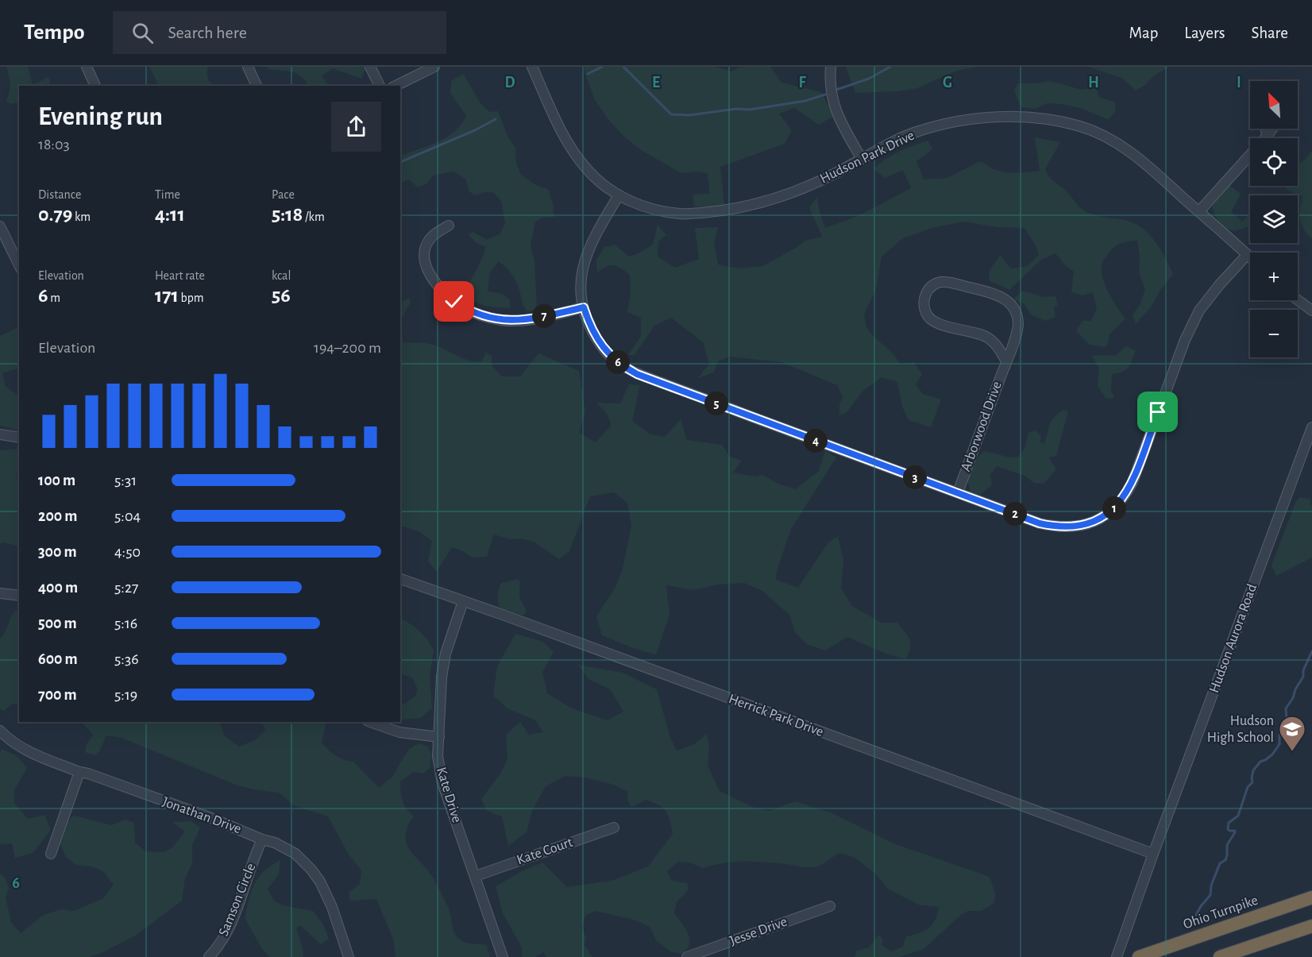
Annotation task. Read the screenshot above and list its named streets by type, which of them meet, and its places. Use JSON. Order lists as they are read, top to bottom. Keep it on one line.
{"streets":{"highway":["Ohio Turnpike"],"street":["Hudson Park Drive","Arborwood Drive","Hudson Aurora Road","Herrick Park Drive","Kate Drive","Jonathan Drive","Kate Court","Samson Circle","Jesse Drive"]},"crossings":[["Hudson Aurora Road","Herrick Park Drive"],["Herrick Park Drive","Kate Drive"],["Kate Drive","Kate Court"],["Jonathan Drive","Samson Circle"]],"places":{"school or university":["Hudson High School"]},"north":"top left","page":{"header":"Tempo","search":"Search here","nav":["Map","Layers","Share"],"map_buttons":["+","−"],"heading":["Evening run","18:03"],"stats":[["Distance","0.79 km"],["Time","4:11"],["Pace","5:18 /km"],["Elevation","6 m"],["Heart rate","171 bpm"],["kcal","56"]],"pins":["7","6","5","4","3","1","2"],"chart":["Elevation","194–200 m"],"list":[{"name":"100 m","note":"5:31"},{"name":"200 m","note":"5:04"},{"name":"300 m","note":"4:50"},{"name":"400 m","note":"5:27"},{"name":"500 m","note":"5:16"},{"name":"600 m","note":"5:36"},{"name":"700 m","note":"5:19"}]},"grid":{"columns":["D","E","F","G","H","I"],"rows":["6"]}}
